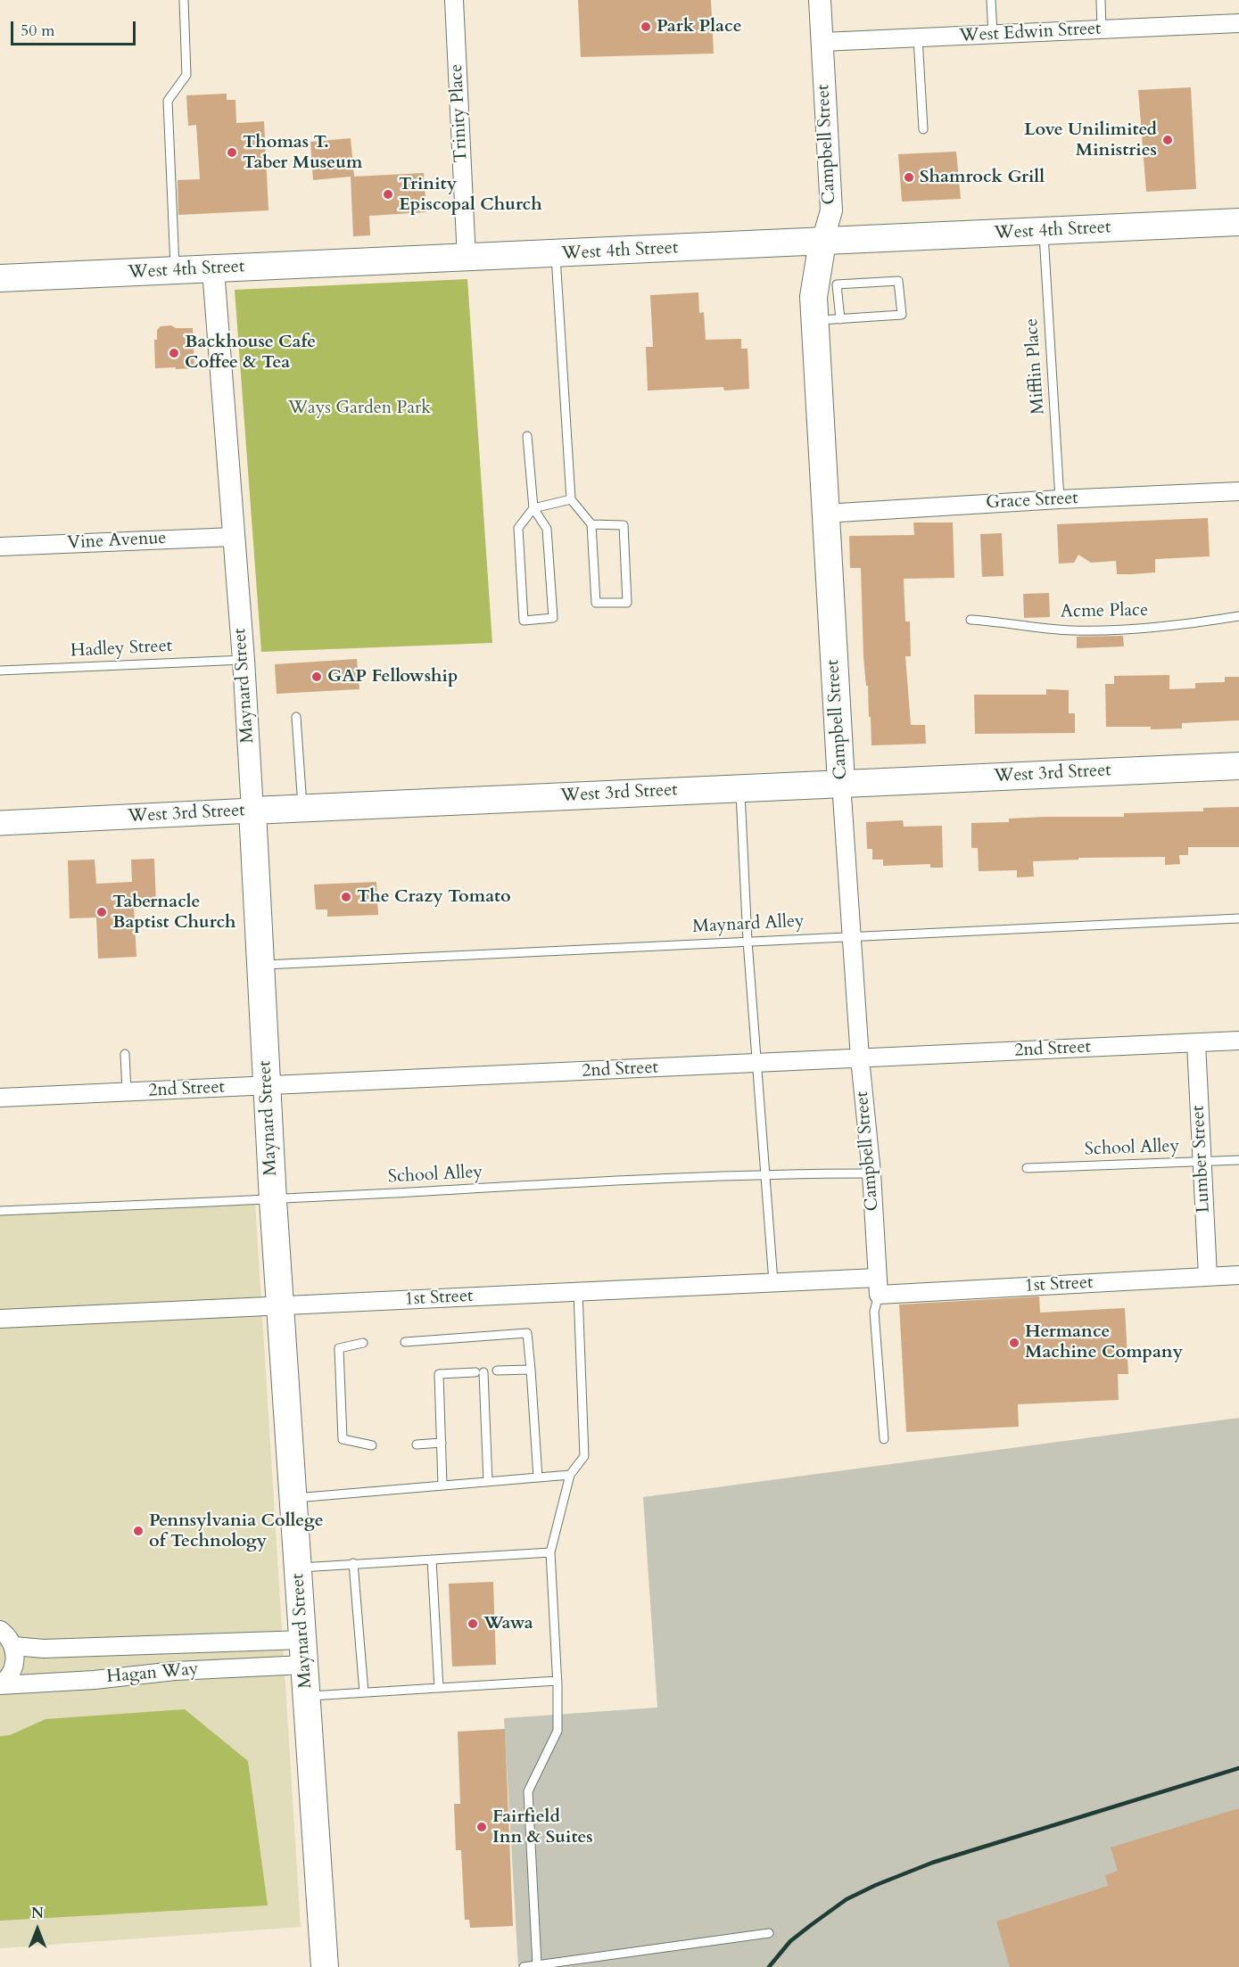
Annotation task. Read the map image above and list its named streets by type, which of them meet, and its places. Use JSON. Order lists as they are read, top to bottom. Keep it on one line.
{"streets":{"main road":["Campbell Street","West 4th Street","Maynard Street","West 3rd Street"],"street":["West Edwin Street","Trinity Place","Grace Street","Vine Avenue","2nd Street","Lumber Street","1st Street","Hagan Way"],"lane":["Mifflin Place","Acme Place","Hadley Street","Maynard Alley","School Alley"]},"crossings":[["West Edwin Street","Campbell Street"],["Trinity Place","West 4th Street"],["Campbell Street","West 4th Street"],["Campbell Street","Grace Street"],["Campbell Street","West 3rd Street"],["Campbell Street","Maynard Alley"],["Campbell Street","2nd Street"],["Campbell Street","School Alley"],["Campbell Street","1st Street"],["West 4th Street","Mifflin Place"],["West 4th Street","Maynard Street"],["Mifflin Place","Grace Street"],["Vine Avenue","Maynard Street"],["Hadley Street","Maynard Street"],["Maynard Street","West 3rd Street"],["Maynard Street","Maynard Alley"],["Maynard Street","2nd Street"],["Maynard Street","School Alley"],["Maynard Street","1st Street"],["Maynard Street","Hagan Way"],["2nd Street","Lumber Street"],["School Alley","Lumber Street"],["Lumber Street","1st Street"]],"parks":["Ways Garden Park"],"places":["Park Place","Love Unilimited Ministries","Thomas T. Taber Museum","Shamrock Grill","Trinity Episcopal Church","Backhouse Cafe Coffee & Tea","GAP Fellowship","The Crazy Tomato","Tabernacle Baptist Church","Hermance Machine Company","Pennsylvania College of Technology","Wawa","Fairfield Inn & Suites"],"scale_bar":"50 m","north":"top"}
